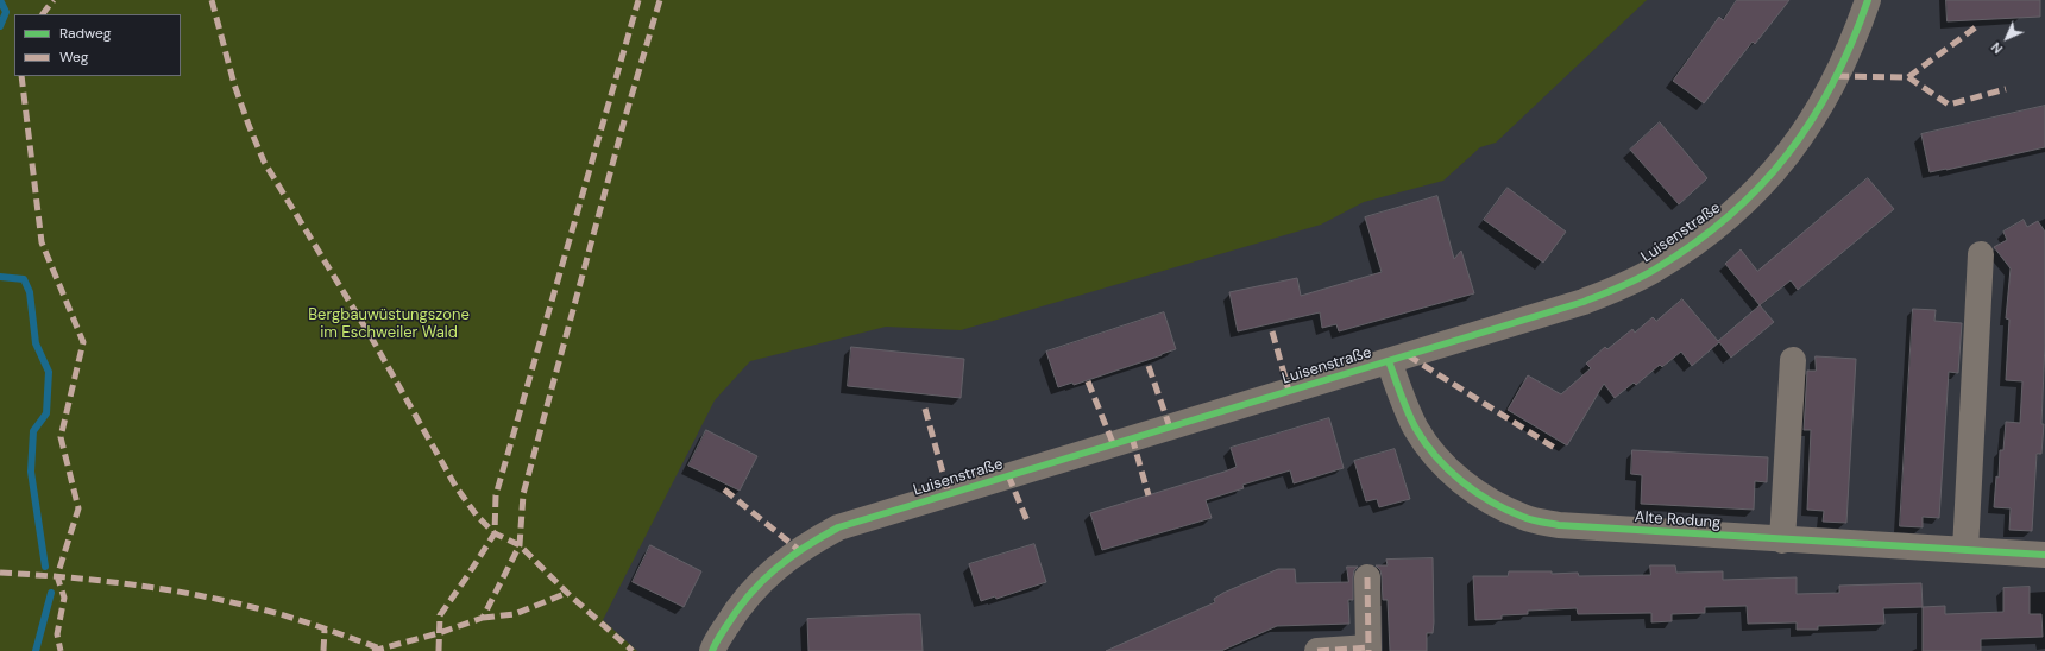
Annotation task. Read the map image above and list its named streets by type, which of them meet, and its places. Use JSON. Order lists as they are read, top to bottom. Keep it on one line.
{"streets":{"street":["Luisenstraße","Alte Rodung"]},"crossings":[["Luisenstraße","Alte Rodung"]],"parks":["Bergbauwüstungszone im Eschweiler Wald"],"legend":["Radweg","Weg"],"north":"bottom left"}
